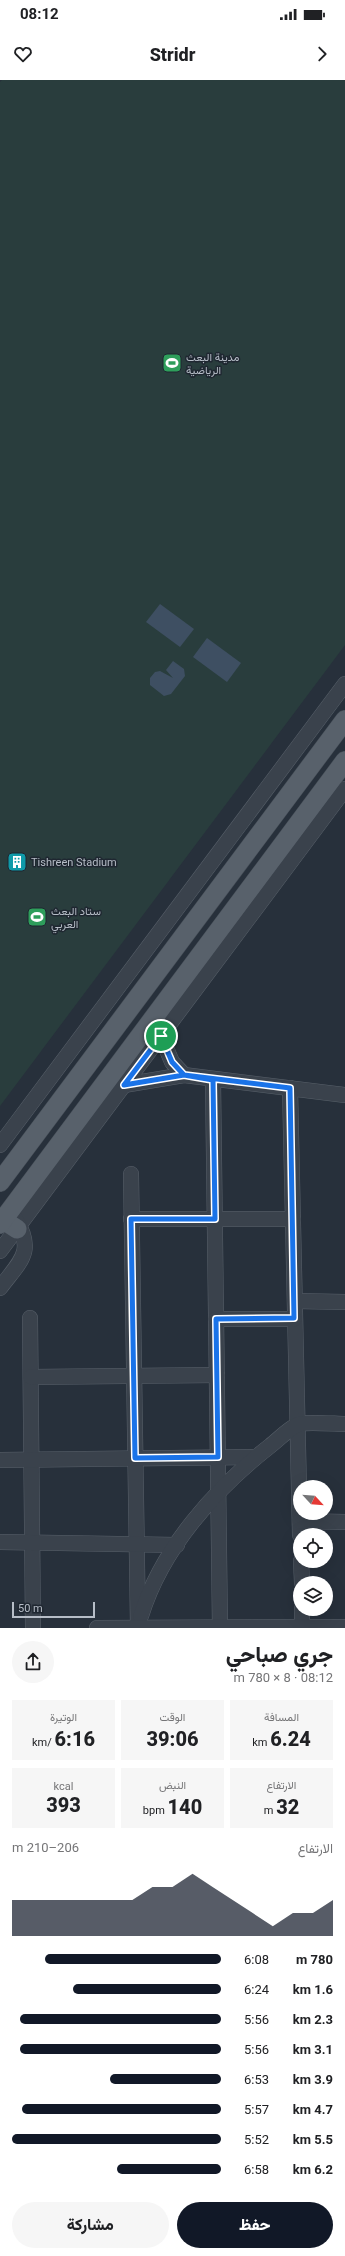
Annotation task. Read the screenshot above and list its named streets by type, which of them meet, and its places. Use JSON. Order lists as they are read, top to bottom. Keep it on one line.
{"places":{"sports":["مدينة البعث الرياضية","ستاد البعث العربي"],"building":["Tishreen Stadium"]},"scale_bar":"50 m","north":"bottom right","page":{"status":"08:12","header":"Stridr","scale":"50 m","heading":["جري صباحي","08:12 · 8 × 780 m"],"stats":[["المسافة","6.24 km"],["الوقت","39:06"],["الوتيرة","6:16 /km"],["الارتفاع","32 m"],["النبض","140 bpm"],["kcal","393"]],"chart":["الارتفاع","206–210 m"],"list":[{"name":"780 m","note":"6:08"},{"name":"1.6 km","note":"6:24"},{"name":"2.3 km","note":"5:56"},{"name":"3.1 km","note":"5:56"},{"name":"3.9 km","note":"6:53"},{"name":"4.7 km","note":"5:57"},{"name":"5.5 km","note":"5:52"},{"name":"6.2 km","note":"6:58"}],"buttons":["حفظ","مشاركة"]}}
